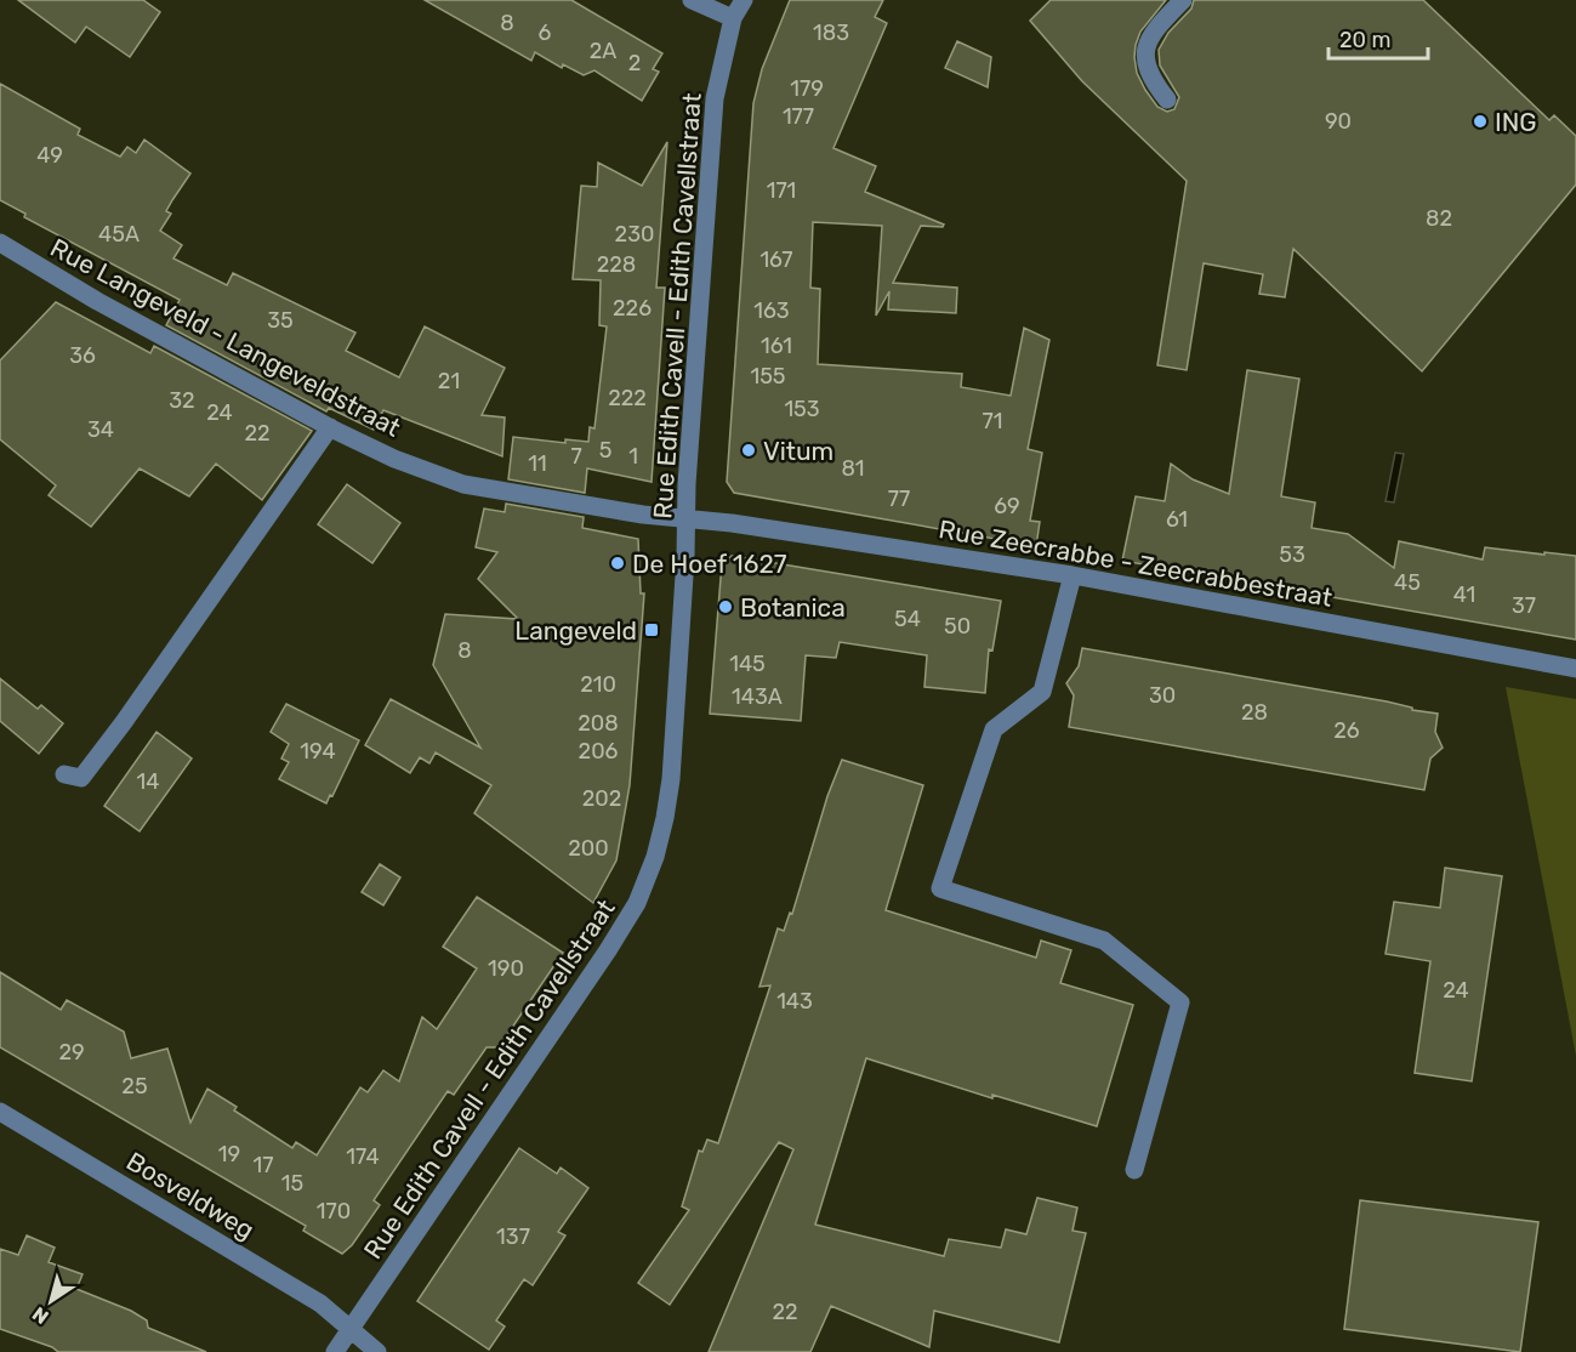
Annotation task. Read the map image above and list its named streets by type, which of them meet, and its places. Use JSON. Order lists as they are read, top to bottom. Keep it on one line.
{"streets":{"street":["Rue Edith Cavell - Edith Cavellstraat","Rue Langeveld - Langeveldstraat","Rue Zeecrabbe - Zeecrabbestraat","Bosveldweg"]},"crossings":[["Rue Edith Cavell - Edith Cavellstraat","Rue Langeveld - Langeveldstraat"],["Rue Edith Cavell - Edith Cavellstraat","Rue Zeecrabbe - Zeecrabbestraat"],["Rue Edith Cavell - Edith Cavellstraat","Bosveldweg"],["Rue Langeveld - Langeveldstraat","Rue Zeecrabbe - Zeecrabbestraat"]],"places":{"other":["ING","Vitum","De Hoef 1627","Botanica"],"transit":["Langeveld"]},"house_numbers":["8","6","183","2A","2","179","177","90","49","171","82","45A","230","167","228","226","163","35","161","36","155","21","222","32","153","24","71","34","22","5","7","1","11","81","77","69","61","53","45","41","37","54","50","8","145","210","30","143A","28","208","26","194","206","14","202","200","190","24","143","29","25","19","174","17","15","170","137","22"],"scale_bar":"20 m","north":"bottom left"}
